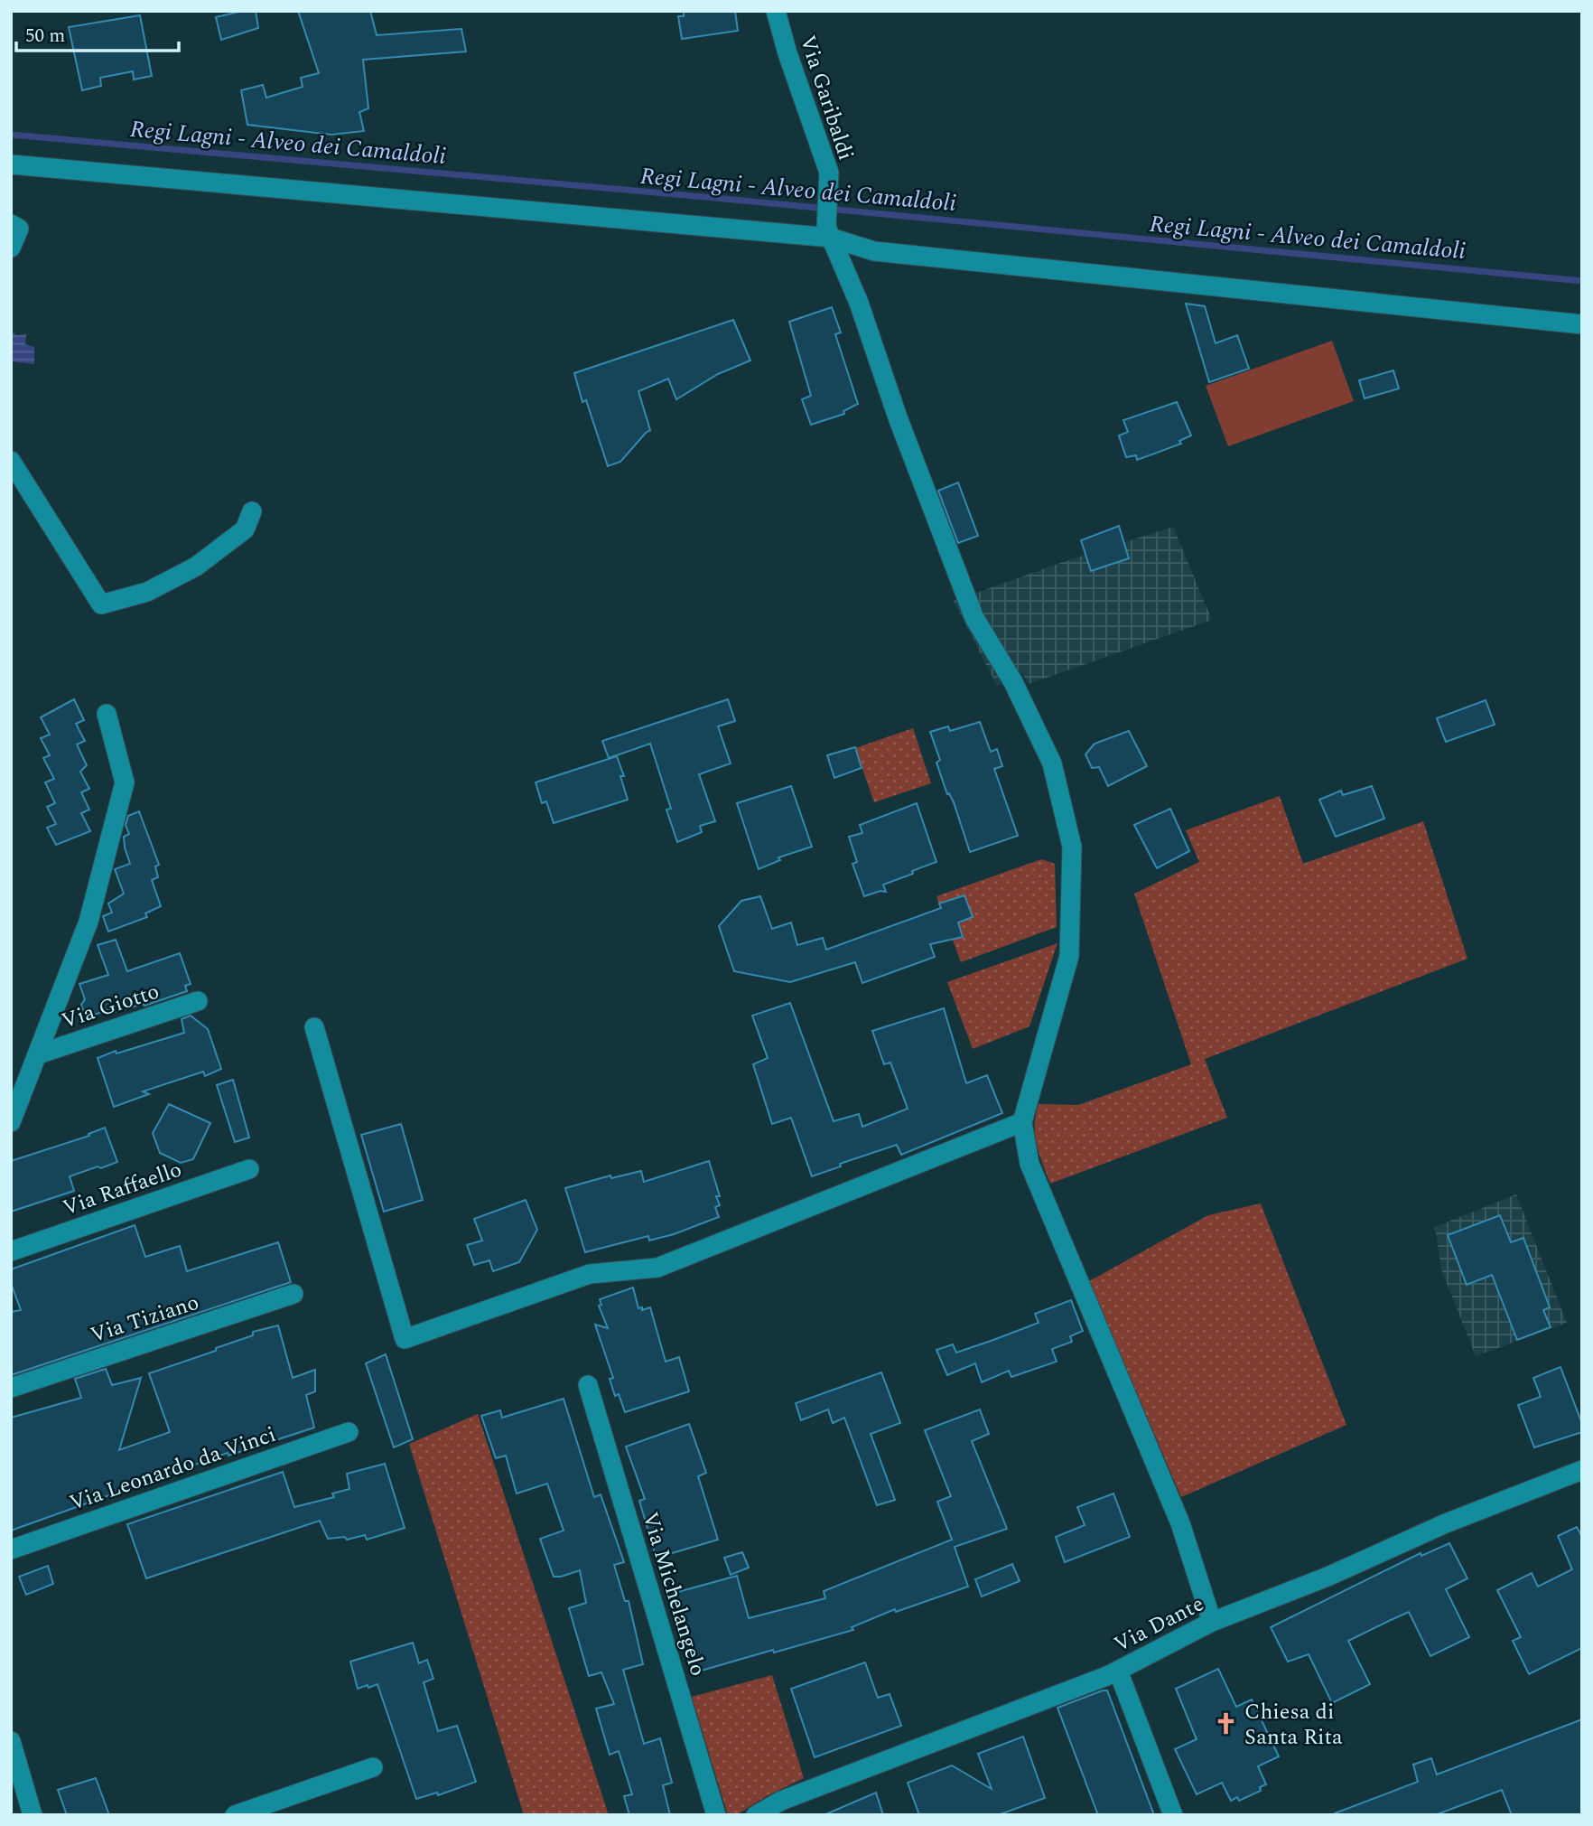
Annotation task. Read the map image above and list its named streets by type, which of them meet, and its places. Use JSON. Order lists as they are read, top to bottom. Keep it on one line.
{"streets":{"street":["Via Garibaldi","Via Giotto","Via Raffaello","Via Tiziano","Via Leonardo da Vinci","Via Michelangelo","Via Dante"]},"water":["Regi Lagni - Alveo dei Camaldoli"],"places":{"church":["Chiesa di Santa Rita"]},"scale_bar":"50 m"}
